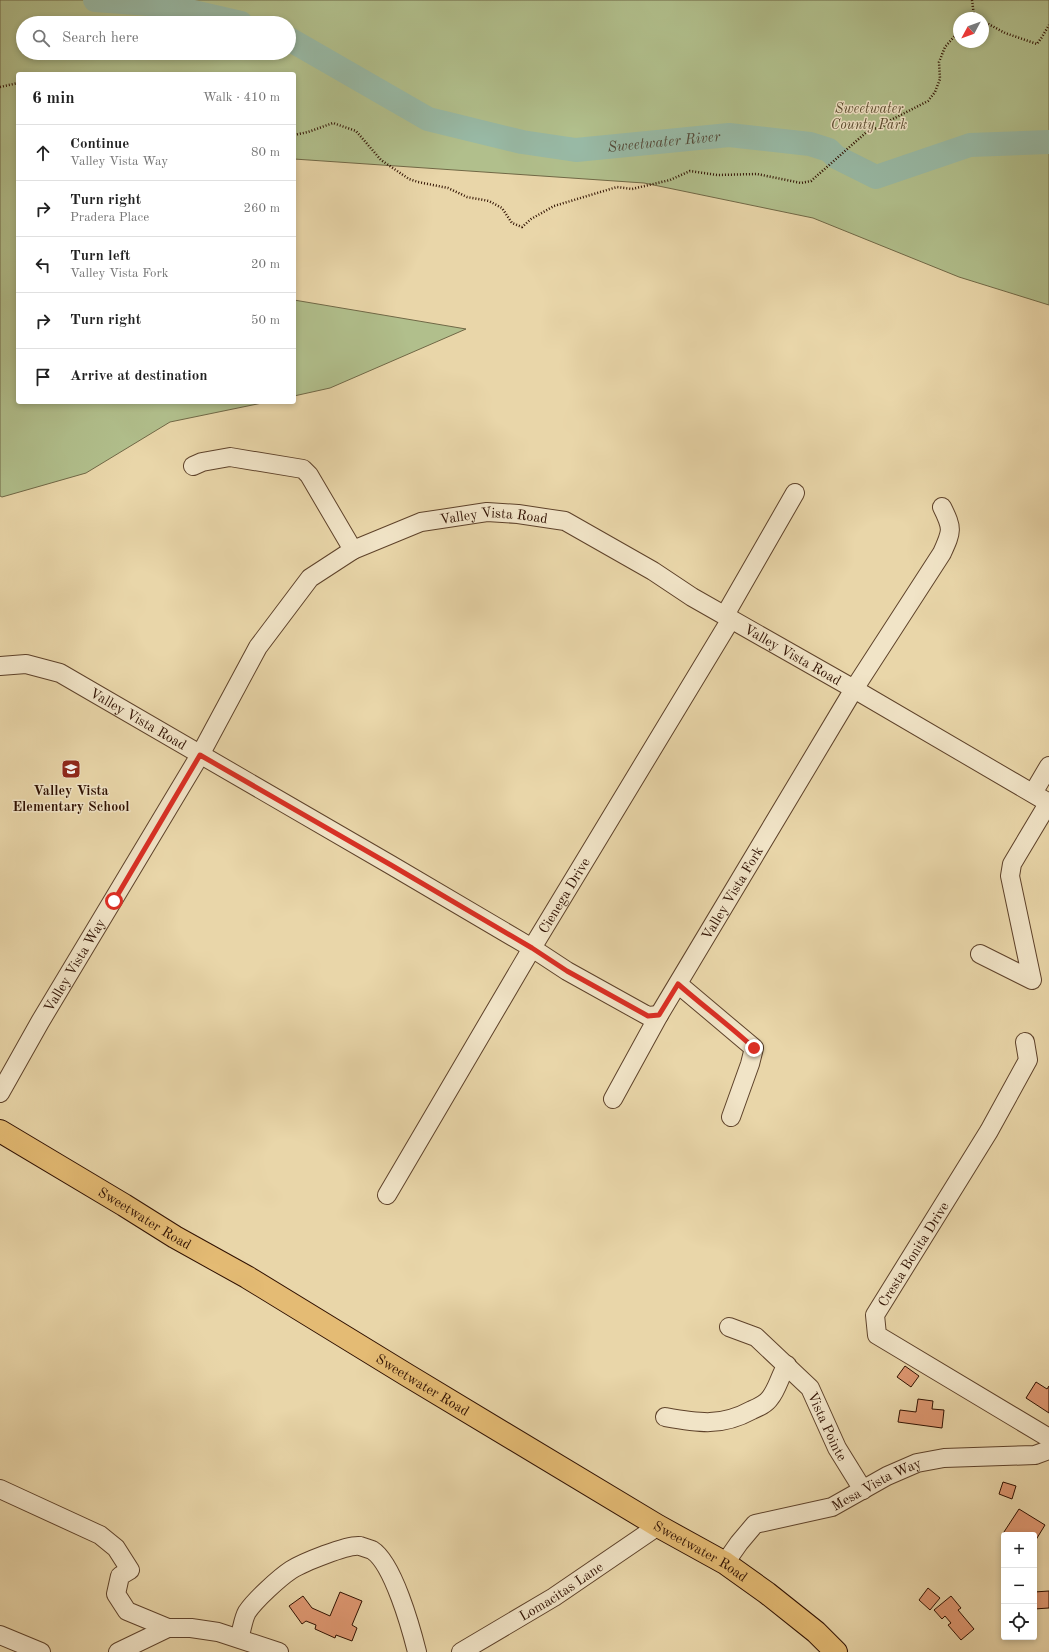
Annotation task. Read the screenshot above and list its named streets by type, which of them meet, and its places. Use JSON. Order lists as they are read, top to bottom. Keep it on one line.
{"streets":{"main road":["Sweetwater Road"],"street":["Valley Vista Road","Valley Vista Fork","Cienega Drive","Valley Vista Way","Cresta Bonita Drive","Vista Pointe","Mesa Vista Way","Lomacitas Lane"]},"crossings":[["Valley Vista Road","Valley Vista Fork"],["Valley Vista Road","Cienega Drive"],["Valley Vista Road","Valley Vista Way"],["Sweetwater Road","Mesa Vista Way"],["Sweetwater Road","Lomacitas Lane"],["Vista Pointe","Mesa Vista Way"]],"water":["Sweetwater River"],"parks":["Sweetwater County Park"],"places":{"school or university":["Valley Vista Elementary School"]},"north":"bottom left","page":{"search":"Search here","heading":["6 min","Walk · 410 m"],"list":[["Continue","Valley Vista Way","80 m"],["Turn right","Pradera Place","260 m"],["Turn left","Valley Vista Fork","20 m"],["Turn right","50 m"],"Arrive at destination"],"map_buttons":["+","−"]}}
